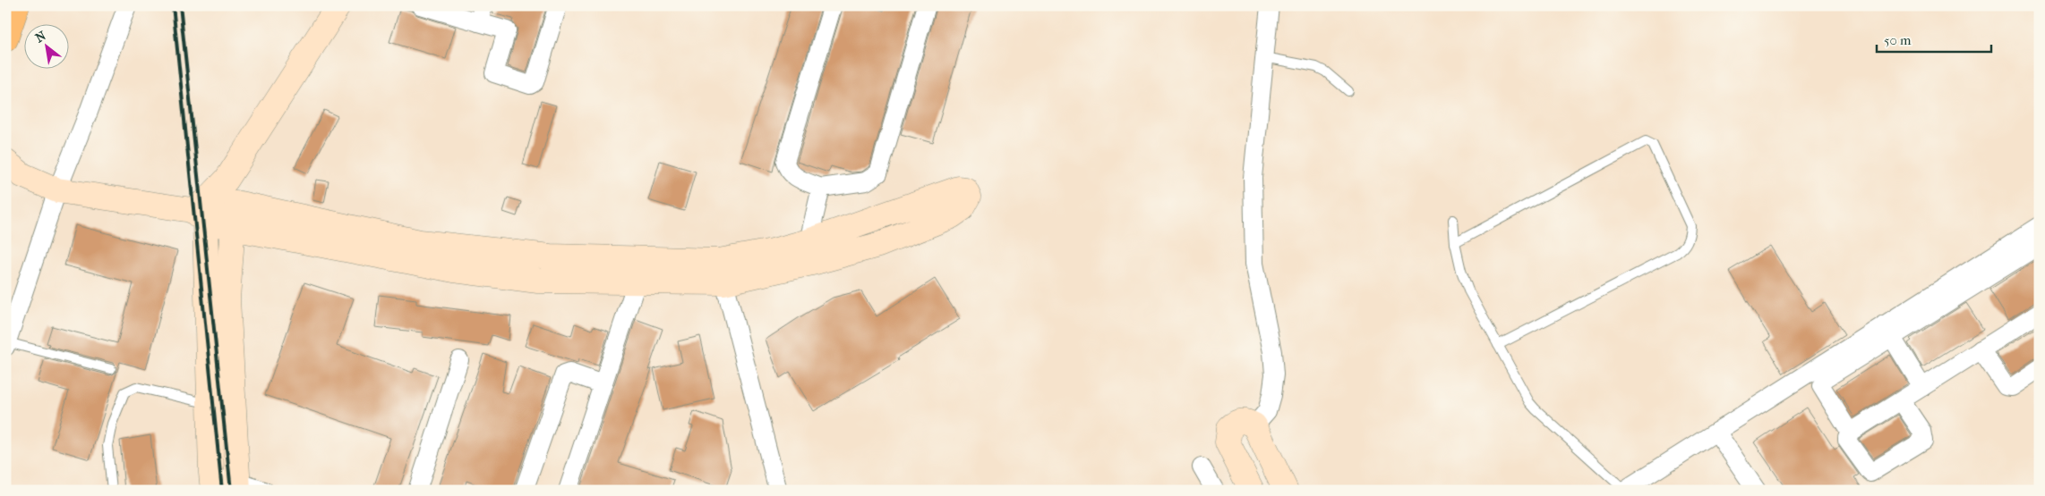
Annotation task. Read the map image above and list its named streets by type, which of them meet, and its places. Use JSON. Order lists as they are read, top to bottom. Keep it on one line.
{"scale_bar":"50 m","north":"top left"}
